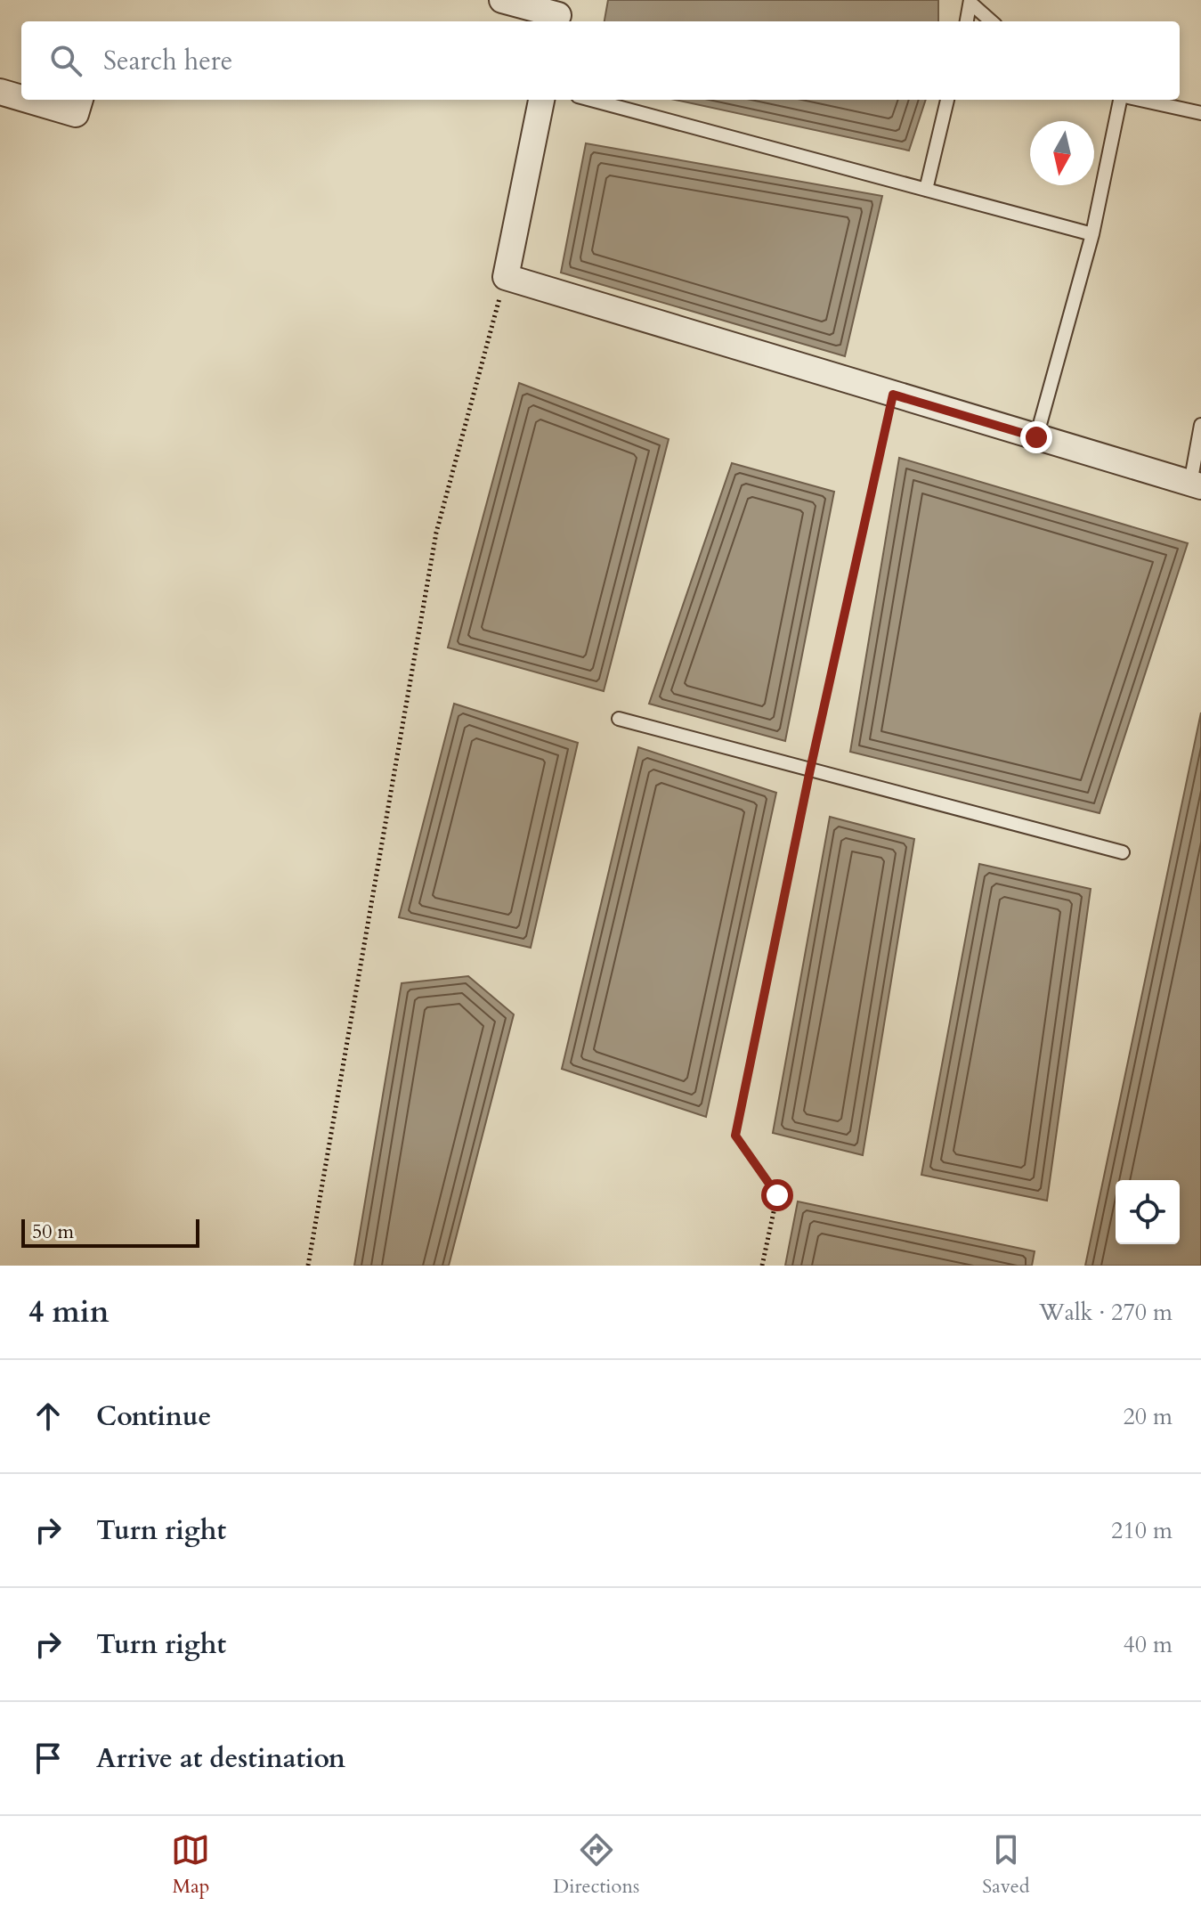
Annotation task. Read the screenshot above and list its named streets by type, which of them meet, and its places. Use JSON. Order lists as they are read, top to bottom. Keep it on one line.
{"scale_bar":"50 m","north":"bottom","page":{"search":"Search here","scale":"50 m","heading":["4 min","Walk · 270 m"],"list":[["Continue","20 m"],["Turn right","210 m"],["Turn right","40 m"],"Arrive at destination"],"nav":["Map","Directions","Saved"]}}
